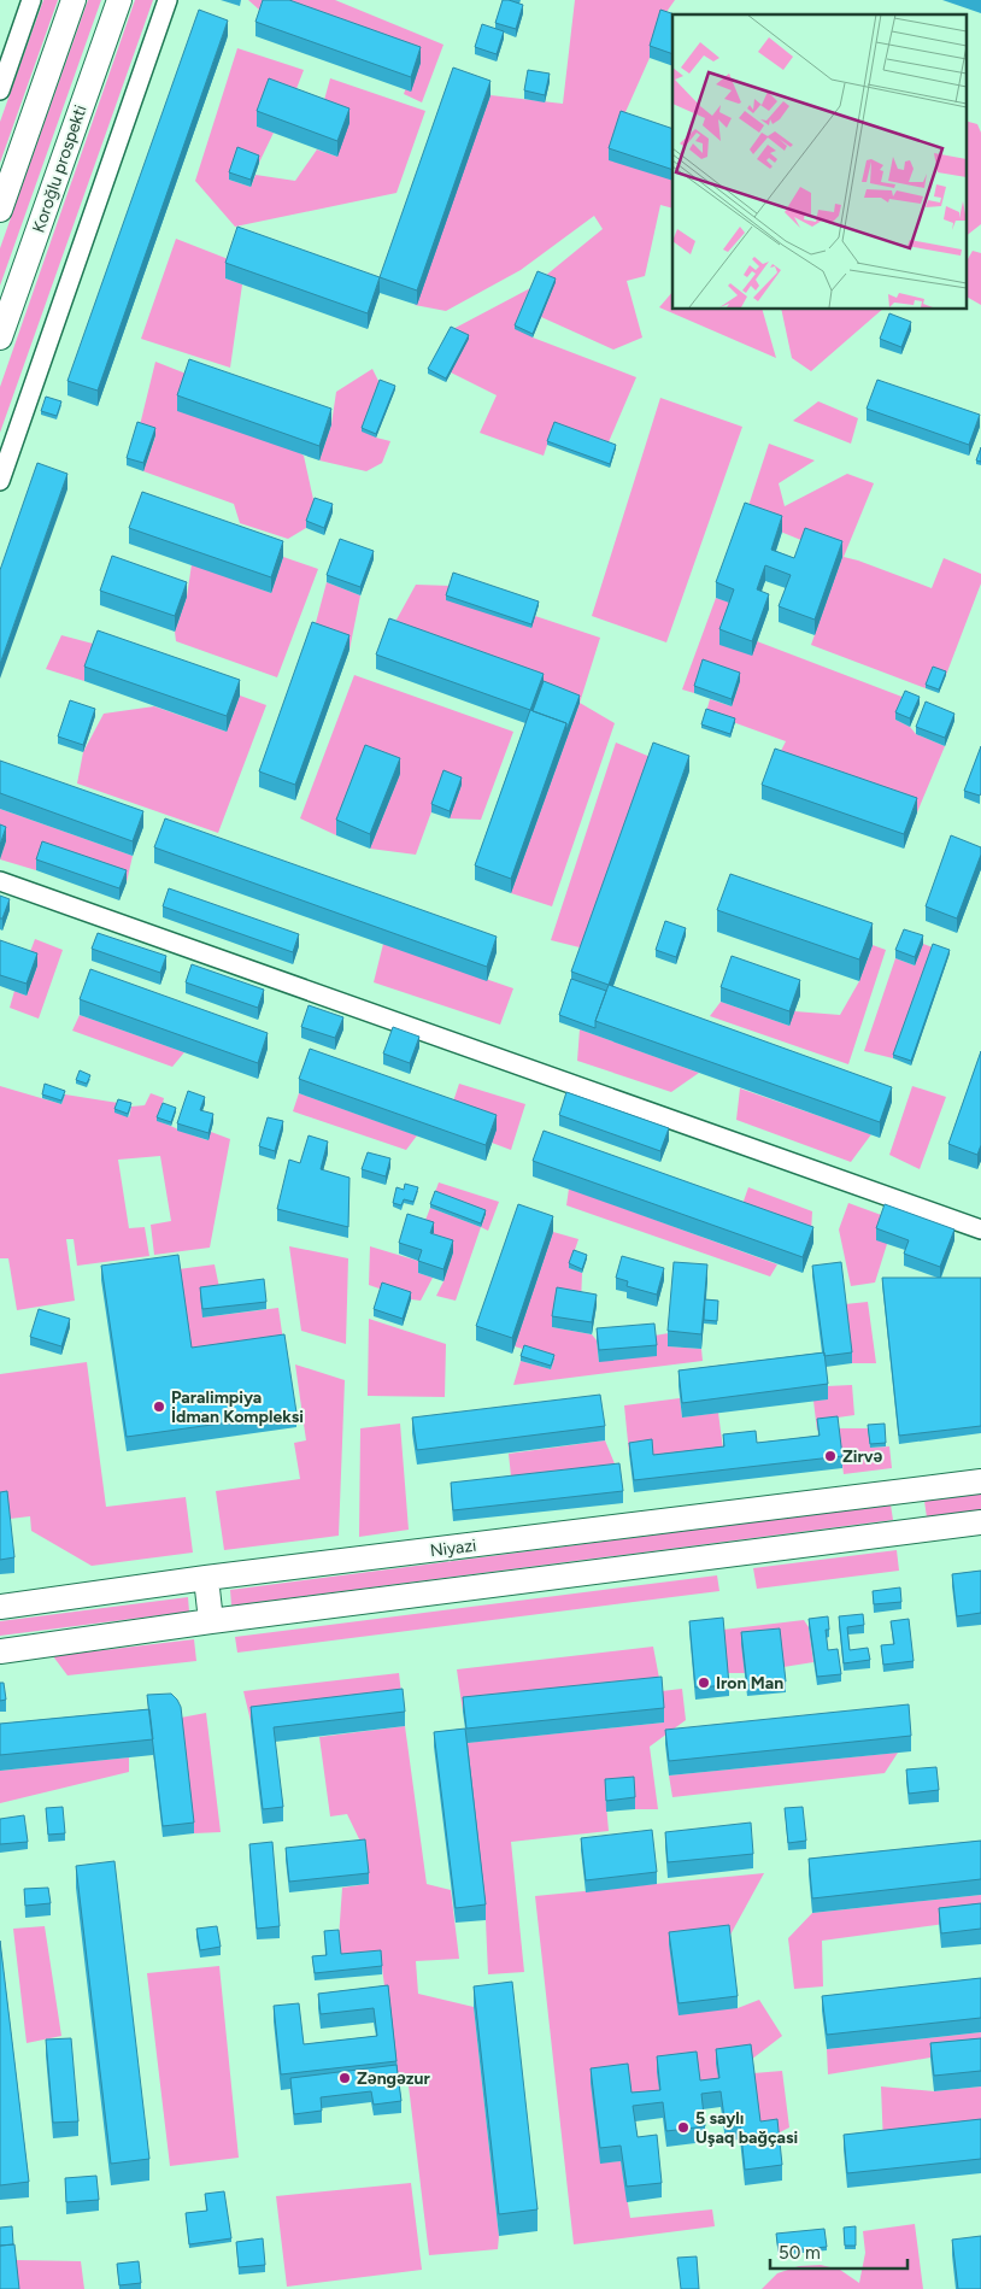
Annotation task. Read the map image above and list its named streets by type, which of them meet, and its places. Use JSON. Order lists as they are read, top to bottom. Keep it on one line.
{"streets":{"main road":["Koroğlu prospekti","Niyazi"]},"places":["Paralimpiya İdman Kompleksi","Zirvə","Iron Man","Zəngəzur","5 saylı Uşaq bağçasi"],"scale_bar":"50 m"}
